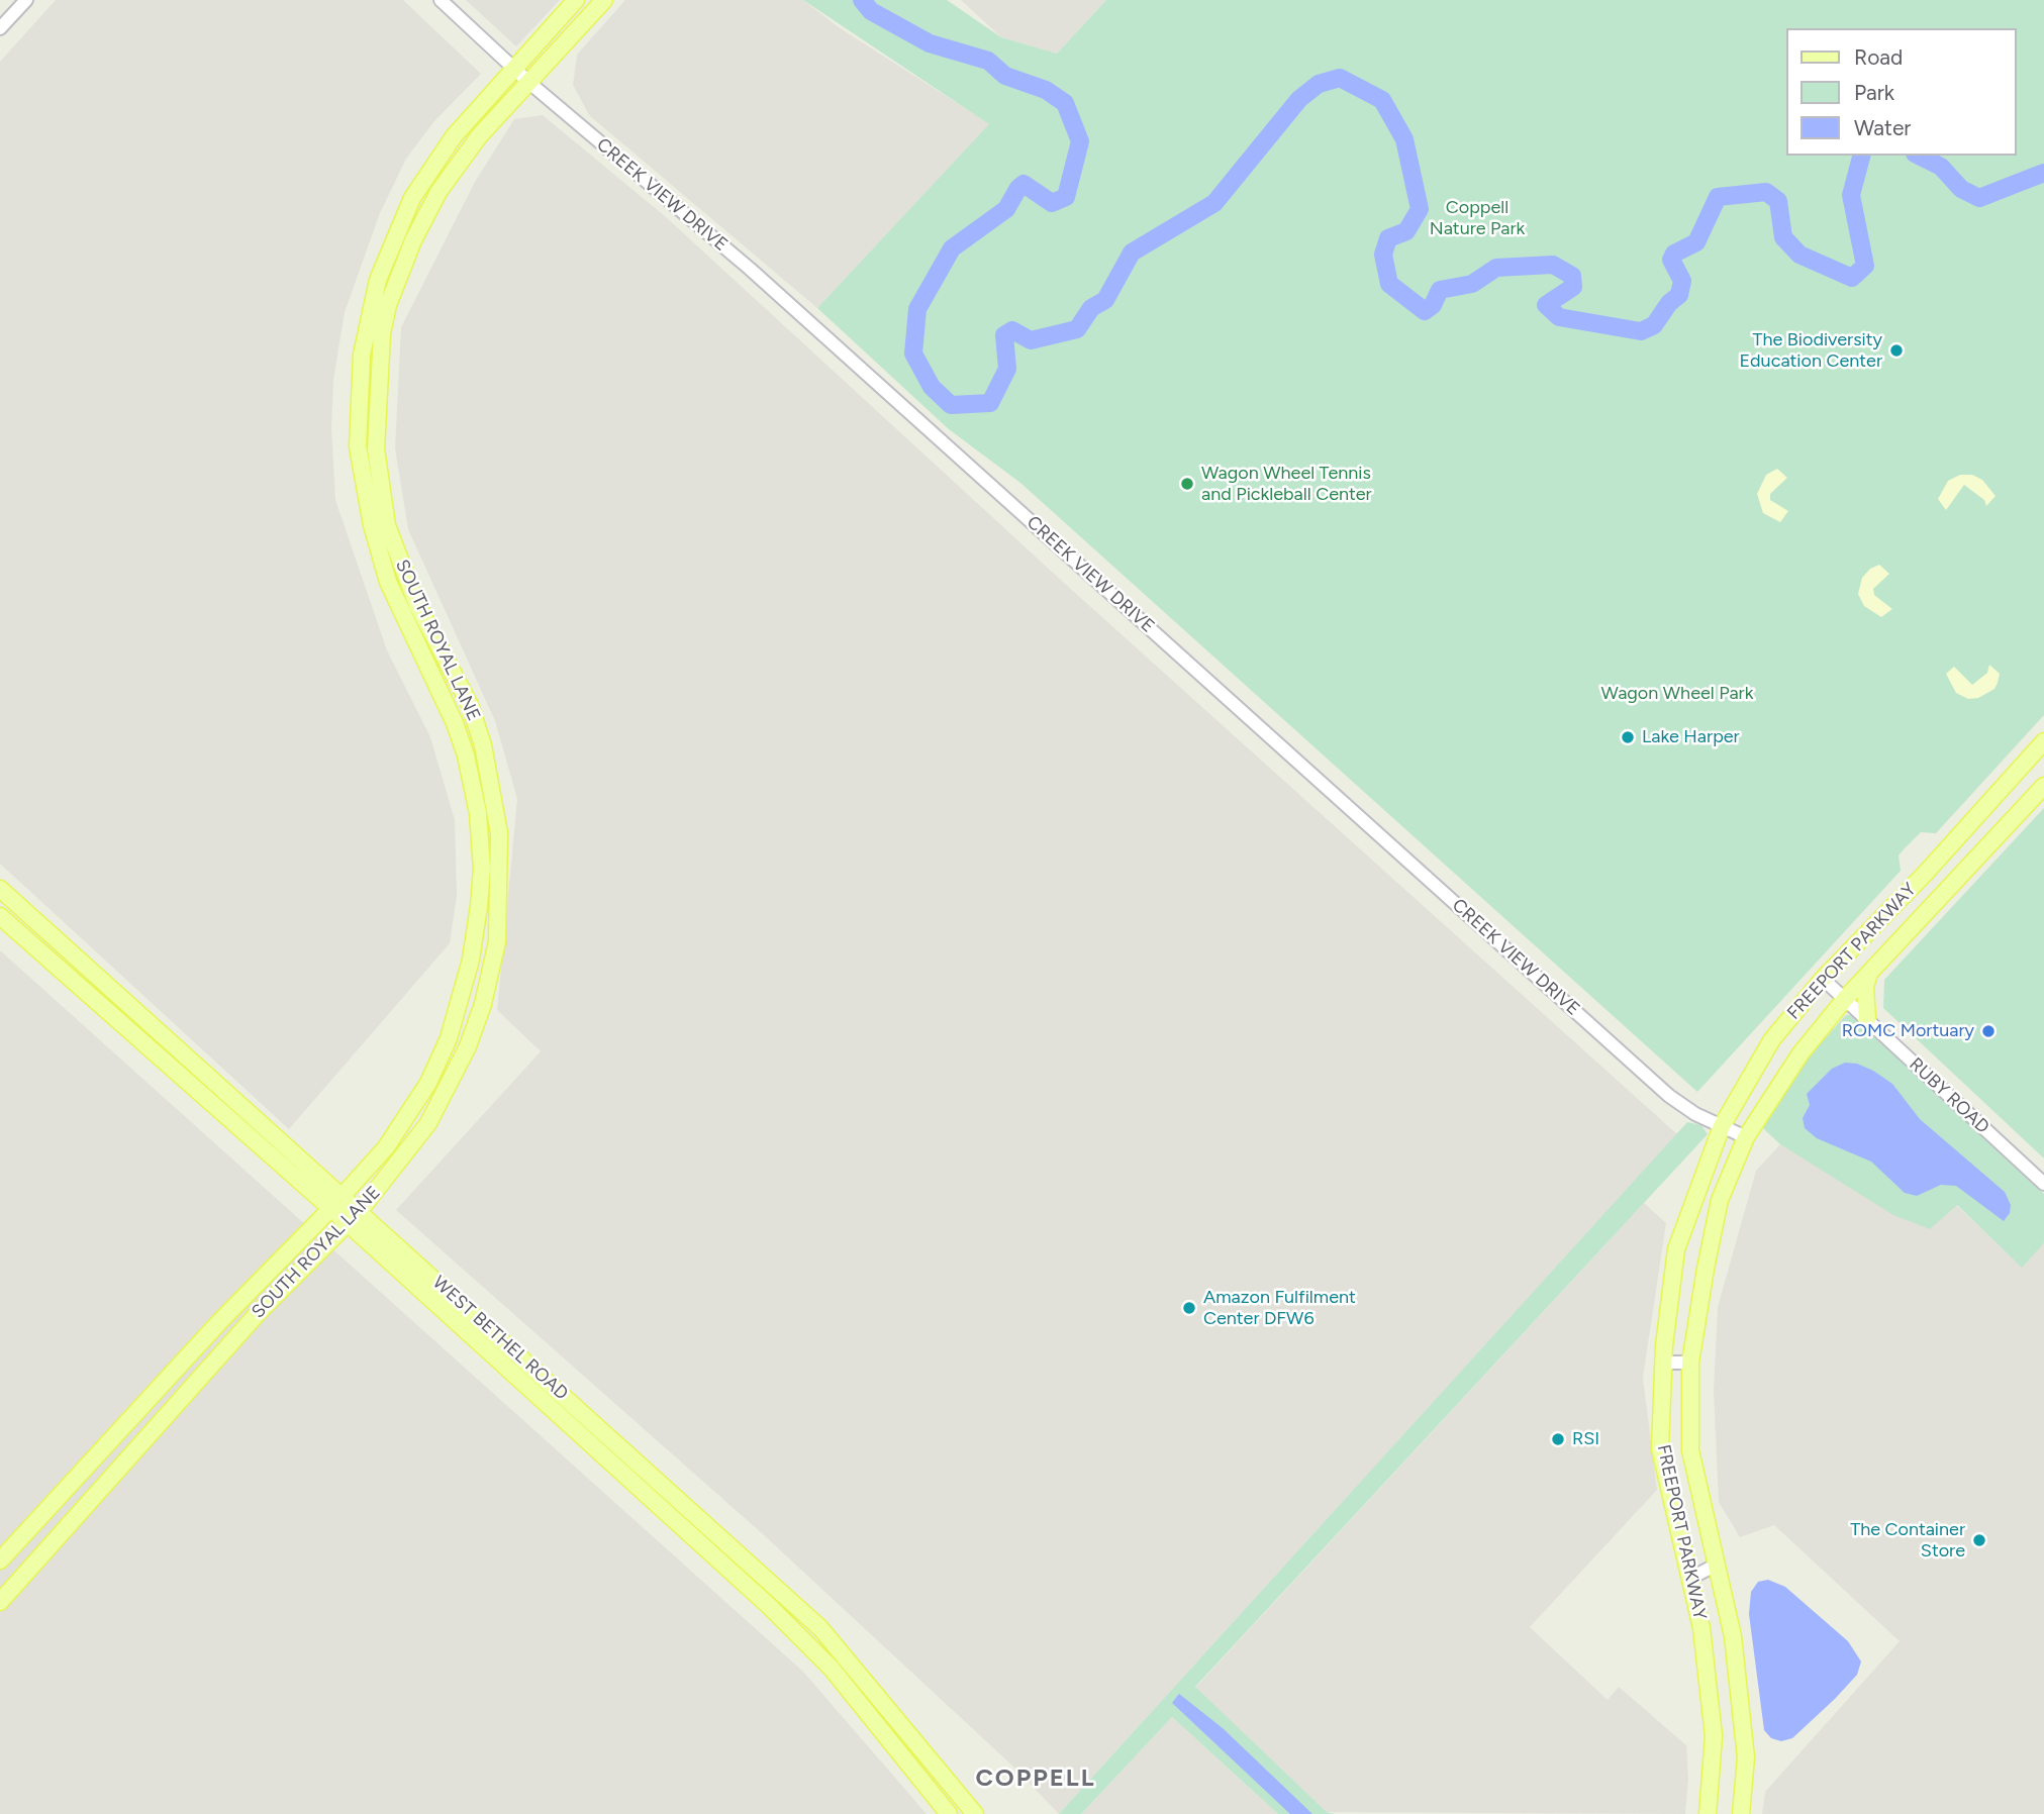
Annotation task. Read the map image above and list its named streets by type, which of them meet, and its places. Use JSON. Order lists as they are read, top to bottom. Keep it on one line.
{"streets":{"main road":["SOUTH ROYAL LANE","FREEPORT PARKWAY","WEST BETHEL ROAD"],"street":["CREEK VIEW DRIVE","RUBY ROAD"]},"crossings":[["CREEK VIEW DRIVE","SOUTH ROYAL LANE"],["CREEK VIEW DRIVE","FREEPORT PARKWAY"],["SOUTH ROYAL LANE","WEST BETHEL ROAD"],["FREEPORT PARKWAY","RUBY ROAD"]],"districts":["COPPELL"],"parks":["Coppell Nature Park","Wagon Wheel Park"],"places":["The Biodiversity Education Center","Wagon Wheel Tennis and Pickleball Center","Lake Harper","ROMC Mortuary","Amazon Fulfilment Center DFW6","RSI","The Container Store"],"legend":["Road","Park","Water"]}
